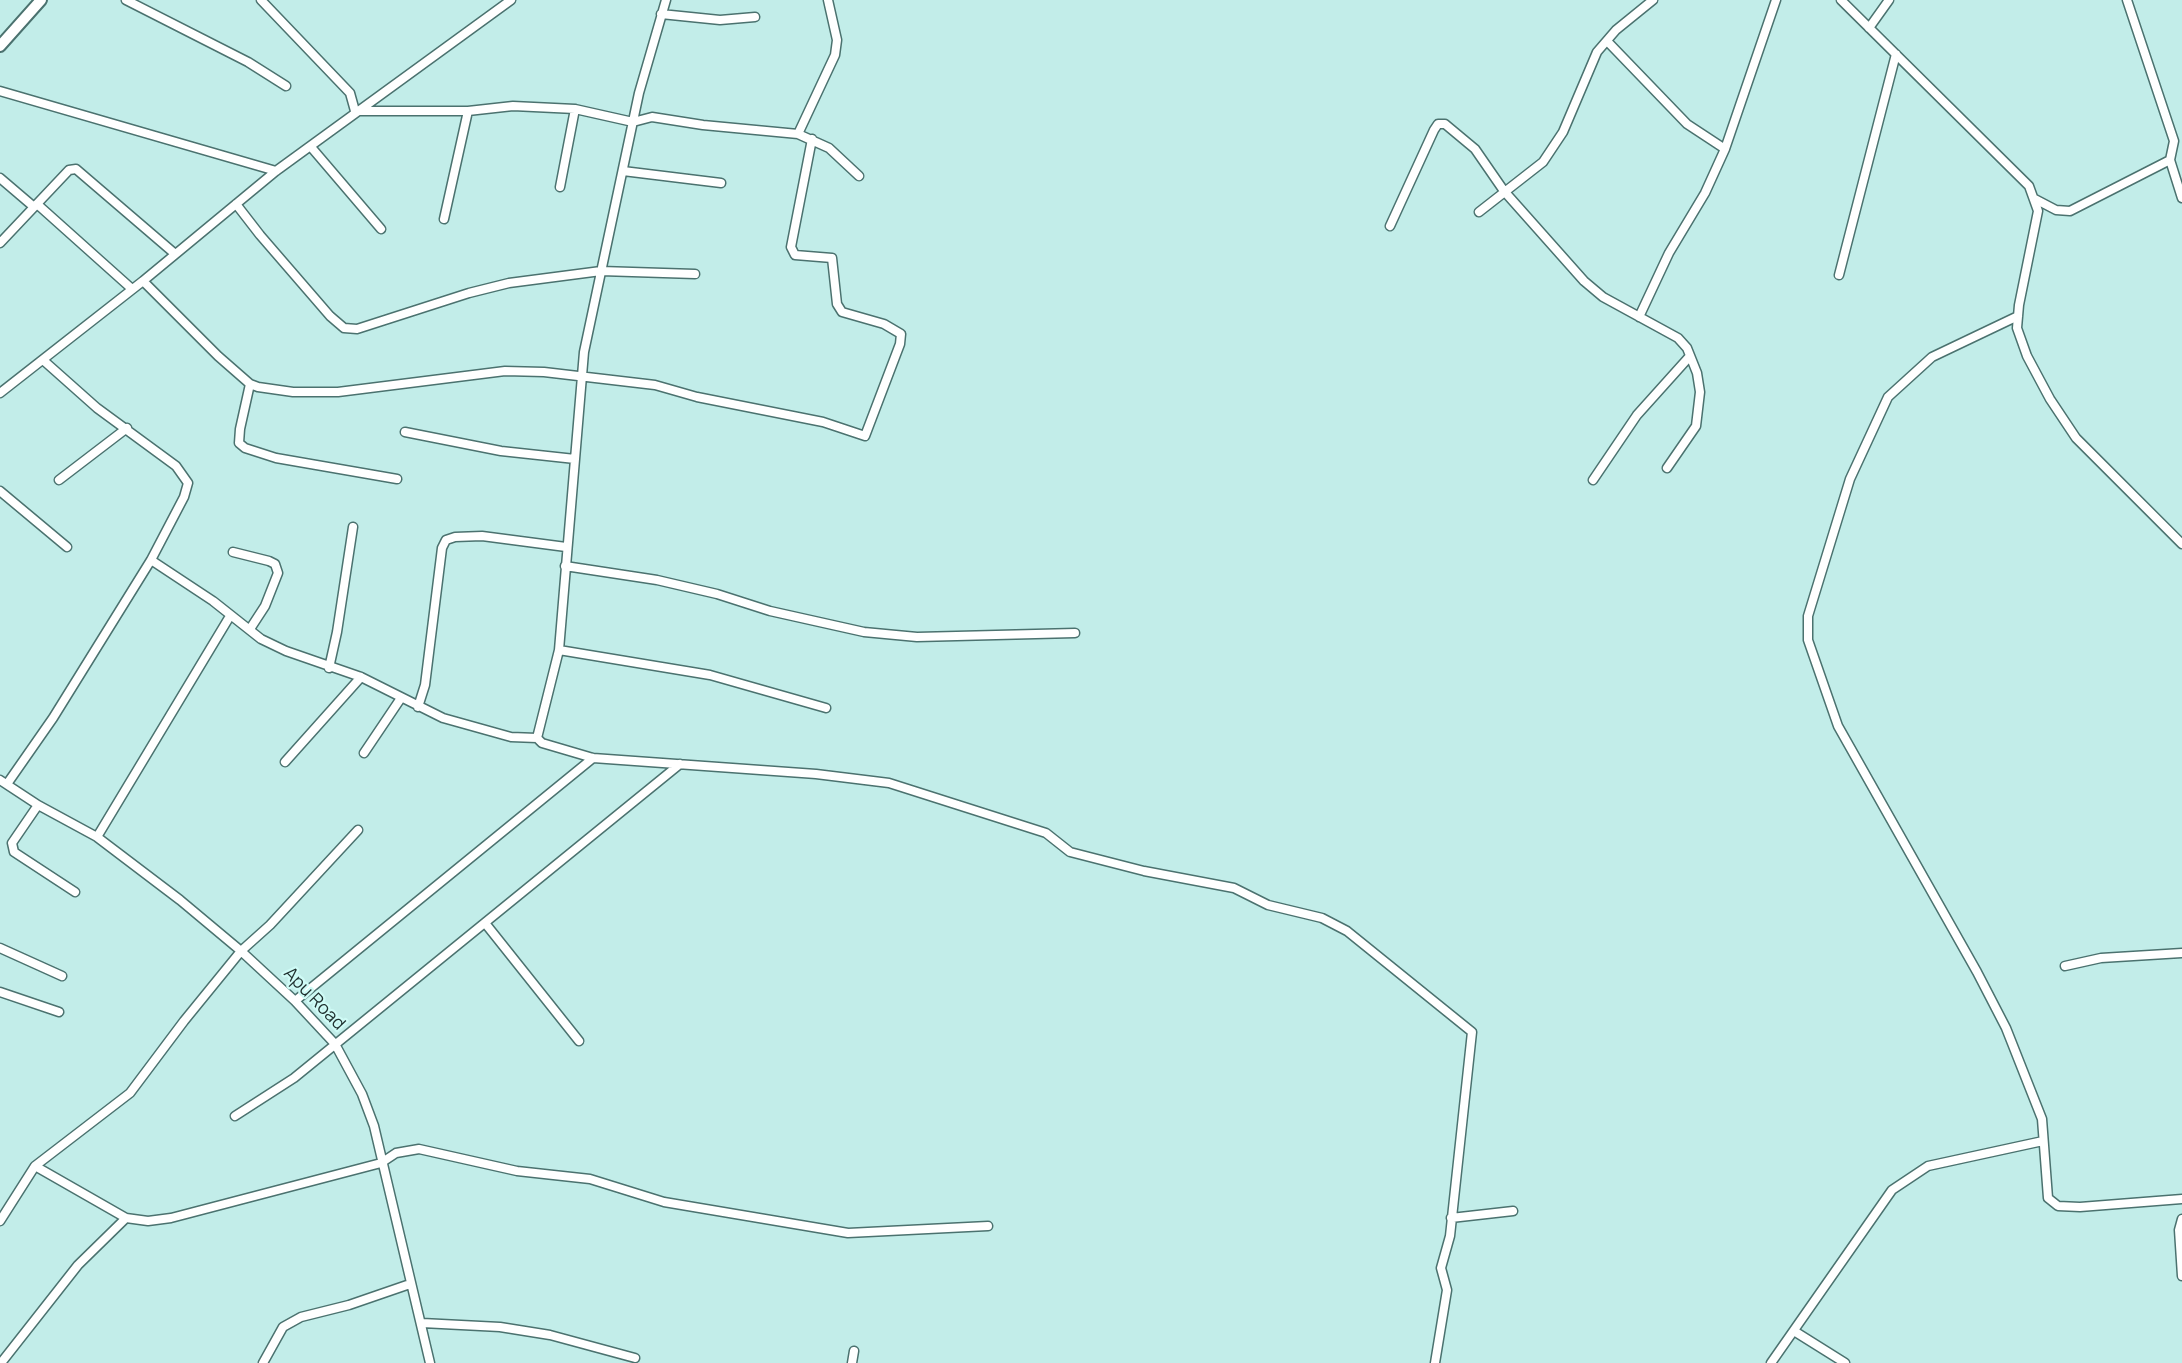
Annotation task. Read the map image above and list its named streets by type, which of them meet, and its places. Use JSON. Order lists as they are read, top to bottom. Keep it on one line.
{"streets":{"street":["Apu Road"]}}
